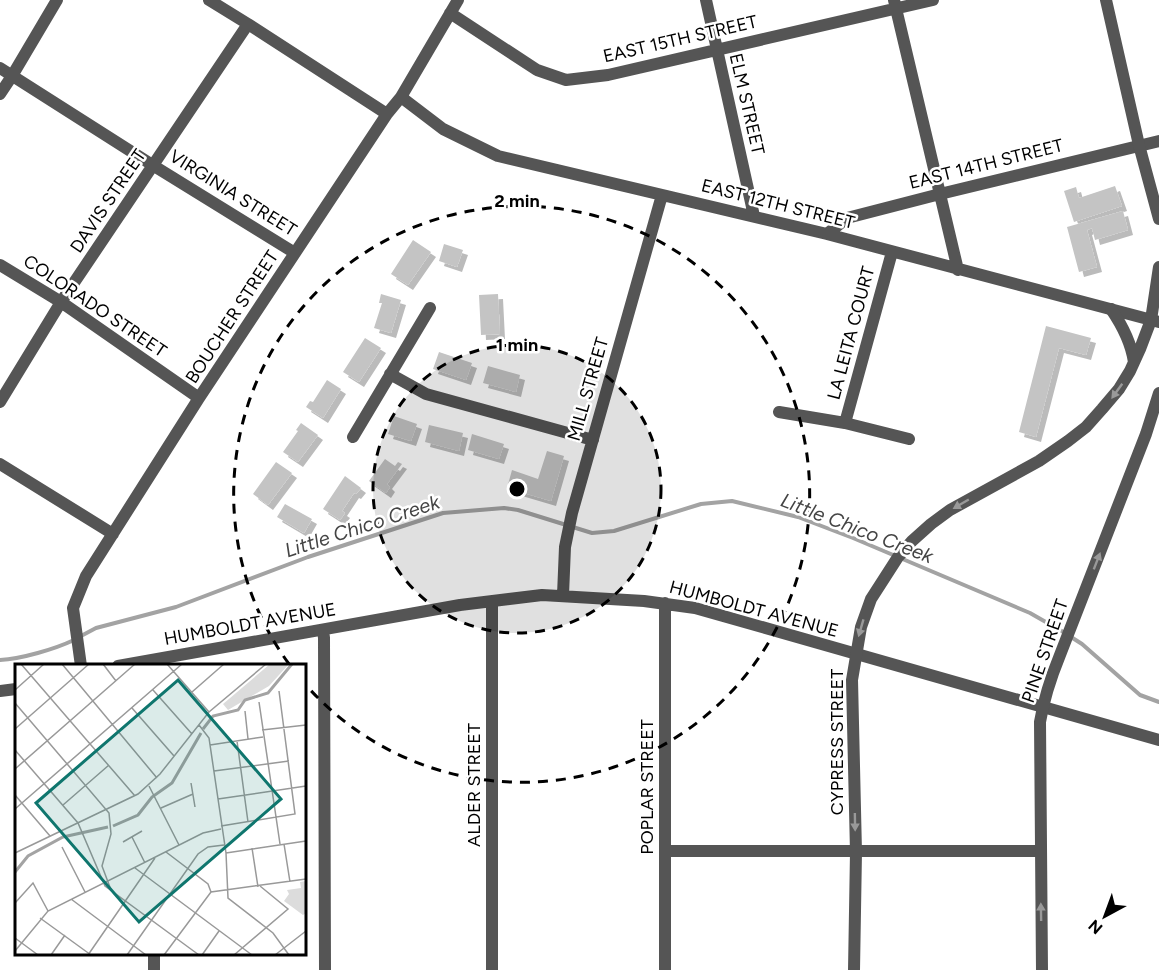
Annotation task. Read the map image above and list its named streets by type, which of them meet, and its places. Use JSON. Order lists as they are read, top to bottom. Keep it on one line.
{"streets":{"street":["EAST 15TH STREET","ELM STREET","EAST 14TH STREET","VIRGINIA STREET","DAVIS STREET","EAST 12TH STREET","COLORADO STREET","BOUCHER STREET","LA LEITA COURT","MILL STREET","HUMBOLDT AVENUE","PINE STREET","CYPRESS STREET","ALDER STREET","POPLAR STREET"]},"crossings":[["EAST 15TH STREET","ELM STREET"],["EAST 15TH STREET","BOUCHER STREET"],["ELM STREET","EAST 12TH STREET"],["EAST 14TH STREET","EAST 12TH STREET"],["VIRGINIA STREET","DAVIS STREET"],["VIRGINIA STREET","BOUCHER STREET"],["DAVIS STREET","COLORADO STREET"],["EAST 12TH STREET","BOUCHER STREET"],["EAST 12TH STREET","LA LEITA COURT"],["EAST 12TH STREET","MILL STREET"],["EAST 12TH STREET","CYPRESS STREET"],["COLORADO STREET","BOUCHER STREET"],["MILL STREET","HUMBOLDT AVENUE"],["HUMBOLDT AVENUE","PINE STREET"],["HUMBOLDT AVENUE","CYPRESS STREET"],["HUMBOLDT AVENUE","ALDER STREET"],["HUMBOLDT AVENUE","POPLAR STREET"]],"one_way":["PINE STREET","CYPRESS STREET"],"water":["Little Chico Creek"],"north":"bottom left","rings":["2 min","1 min"]}
